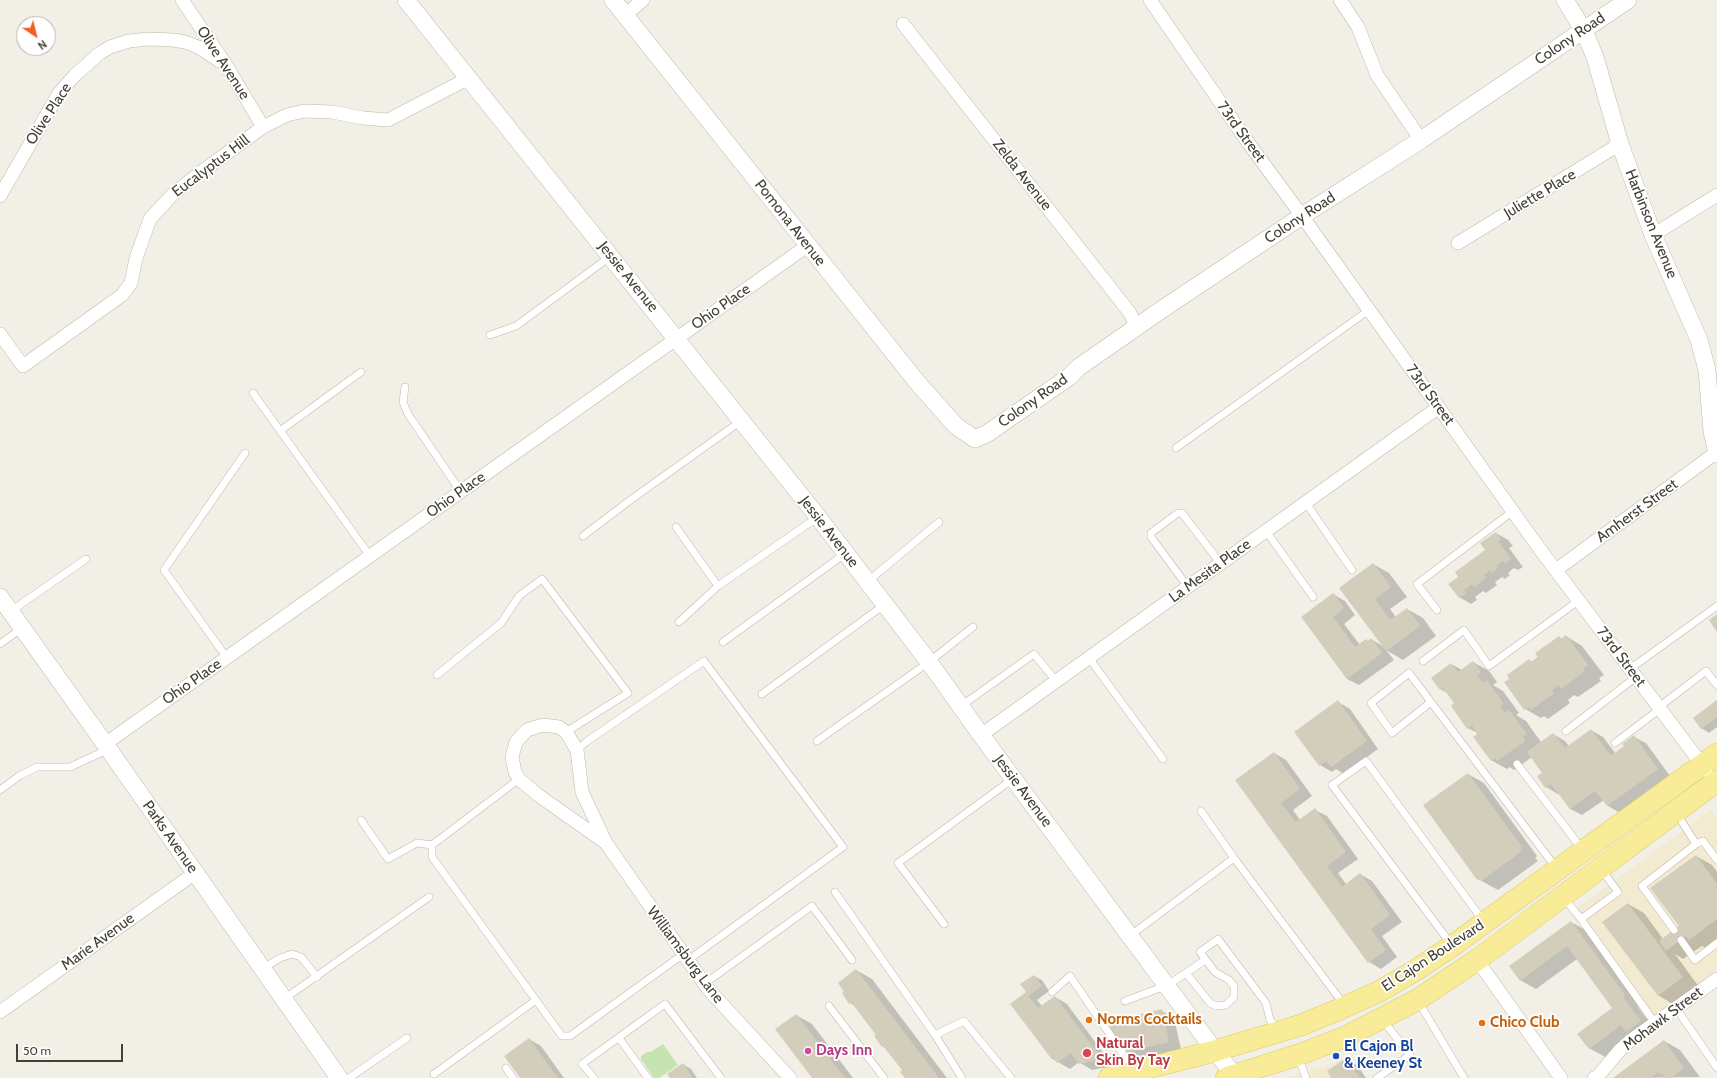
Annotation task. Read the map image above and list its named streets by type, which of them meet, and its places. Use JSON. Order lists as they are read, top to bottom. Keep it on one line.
{"streets":{"main road":["El Cajon Boulevard"],"street":["Colony Road","Olive Avenue","Olive Place","73rd Street","Eucalyptus Hill","Zelda Avenue","Juliette Place","Pomona Avenue","Harbinson Avenue","Jessie Avenue","Ohio Place","Amherst Street","La Mesita Place","Parks Avenue","Marie Avenue","Williamsburg Lane","Mohawk Street"]},"crossings":[["Colony Road","73rd Street"],["Colony Road","Zelda Avenue"],["Colony Road","Pomona Avenue"],["Colony Road","Harbinson Avenue"],["Olive Avenue","Olive Place"],["Olive Avenue","Eucalyptus Hill"],["73rd Street","Amherst Street"],["73rd Street","La Mesita Place"],["73rd Street","El Cajon Boulevard"],["Eucalyptus Hill","Jessie Avenue"],["Juliette Place","Harbinson Avenue"],["Pomona Avenue","Ohio Place"],["Harbinson Avenue","Amherst Street"],["Jessie Avenue","Ohio Place"],["Jessie Avenue","La Mesita Place"],["Jessie Avenue","El Cajon Boulevard"],["Ohio Place","Parks Avenue"],["Parks Avenue","Marie Avenue"]],"places":["Norms Cocktails","Chico Club","Days Inn","Natural Skin By Tay","El Cajon Bl & Keeney St"],"scale_bar":"50 m","north":"bottom right"}
